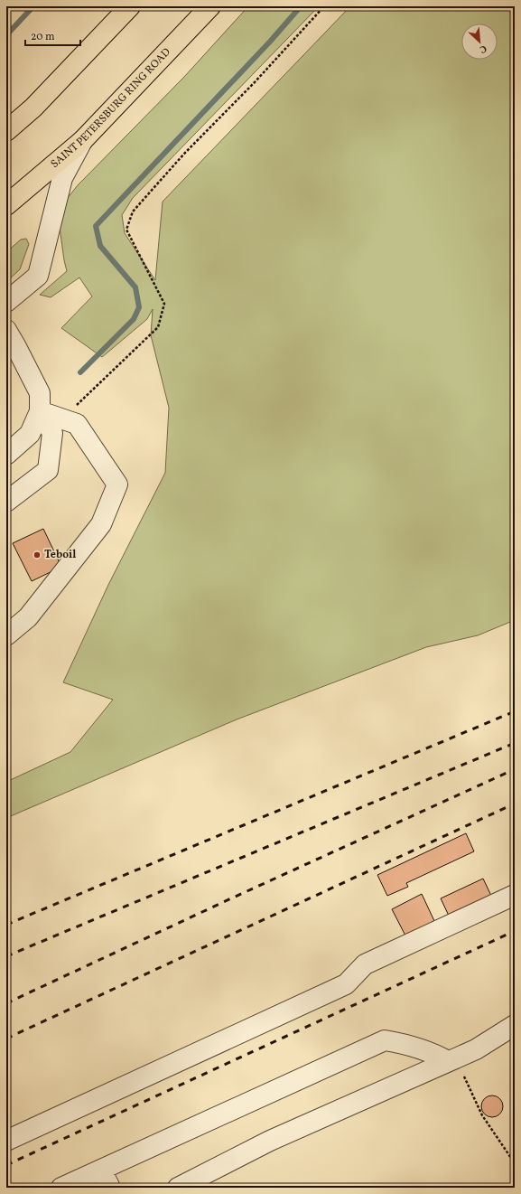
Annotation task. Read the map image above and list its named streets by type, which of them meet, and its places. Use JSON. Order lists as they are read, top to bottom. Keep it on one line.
{"streets":{"highway":["SAINT PETERSBURG RING ROAD"]},"places":["Teboil"],"scale_bar":"20 m","north":"bottom right"}
